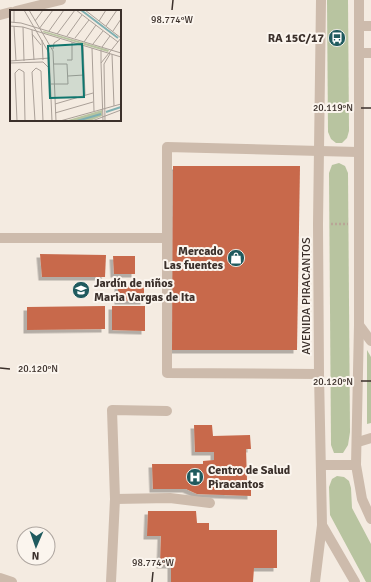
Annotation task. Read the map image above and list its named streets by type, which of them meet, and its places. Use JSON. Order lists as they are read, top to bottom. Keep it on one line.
{"streets":{"street":["AVENIDA PIRACANTOS"]},"places":{"bus stop":["RA 15C/17"],"shop":["Mercado Las fuentes"],"school or university":["Jardín de niños Maria Vargas de Ita"],"hospital":["Centro de Salud Piracantos"]},"north":"bottom","coordinates":["98.774°W","20.119°N","20.120°N"]}
